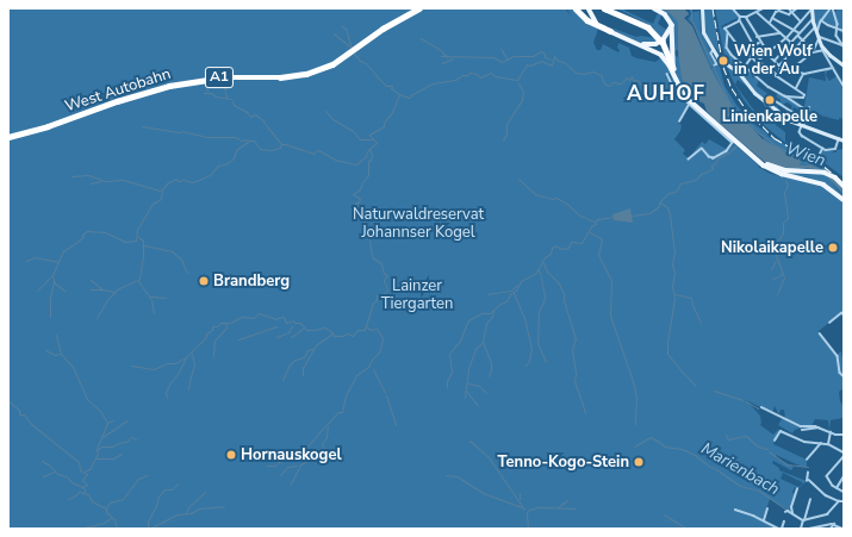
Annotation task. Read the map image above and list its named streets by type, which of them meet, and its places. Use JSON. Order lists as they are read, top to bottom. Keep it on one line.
{"streets":{"highway":["A1","West Autobahn"]},"districts":["AUHOF"],"water":["Wien","Marienbach"],"parks":["Naturwaldreservat Johannser Kogel","Lainzer Tiergarten"],"places":["Wien Wolf in der Au","Linienkapelle","Nikolaikapelle","Brandberg","Hornauskogel","Tenno-Kogo-Stein"]}
